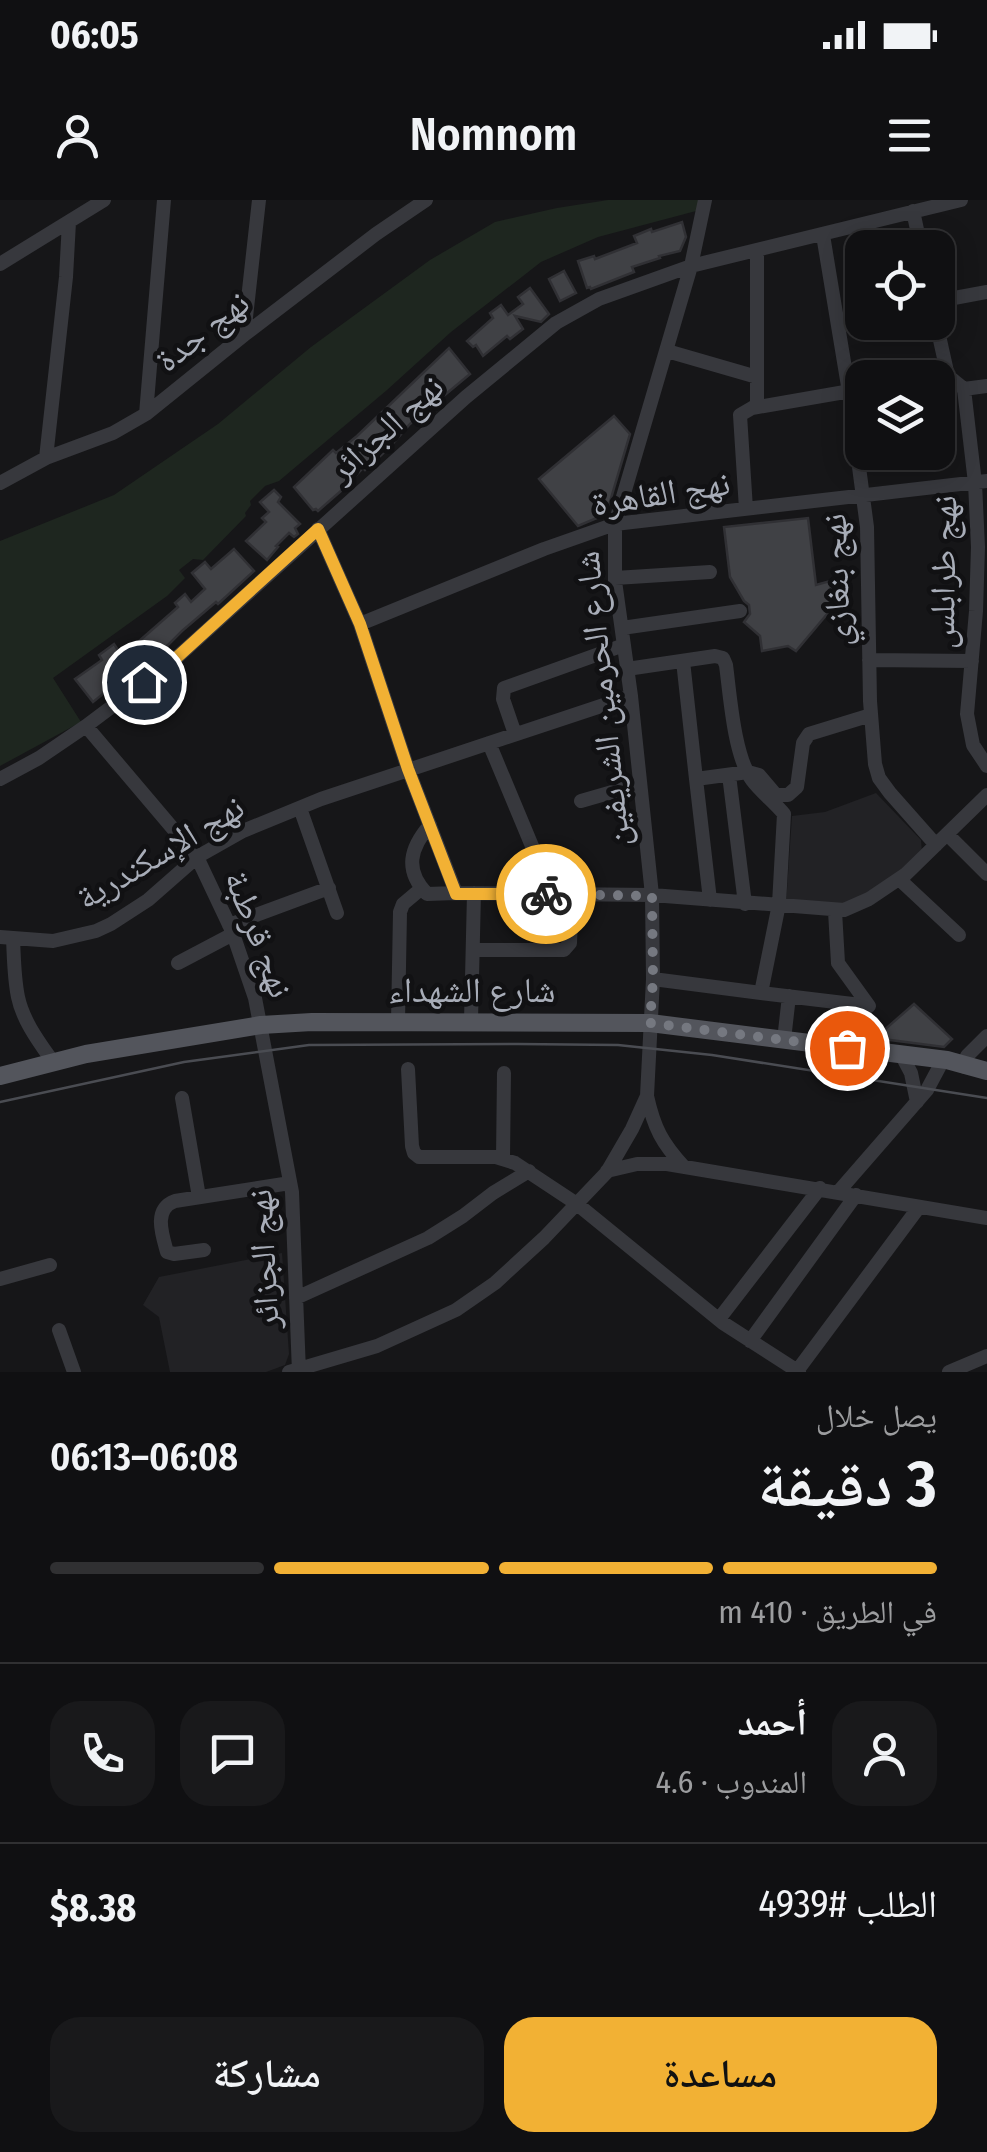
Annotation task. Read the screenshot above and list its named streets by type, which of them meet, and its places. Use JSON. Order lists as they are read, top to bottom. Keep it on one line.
{"streets":{"main road":["شارع الشهداء"],"street":["نهج جدة","نهج الجزائر","نهج القاهرة","نهج طرابلس","نهج بنغازي","شارع الحرمين الشريفين","نهج الإسكندرية","نهج قرطبة"]},"crossings":[["نهج الجزائر","نهج بنغازي"],["نهج الجزائر","شارع الحرمين الشريفين"],["نهج الجزائر","نهج قرطبة"],["نهج الجزائر","شارع الشهداء"],["نهج القاهرة","نهج طرابلس"],["نهج القاهرة","نهج بنغازي"],["نهج القاهرة","شارع الحرمين الشريفين"],["شارع الحرمين الشريفين","نهج الإسكندرية"],["شارع الحرمين الشريفين","شارع الشهداء"],["نهج الإسكندرية","نهج قرطبة"],["نهج قرطبة","شارع الشهداء"]],"page":{"status":"06:05","header":"Nomnom","heading":["3 دقيقة","يصل خلال","06:08–06:13"],"panel":["أحمد","المندوب · 4.6","الطلب #4939","$8.38"],"bar":"في الطريق · 410 m","buttons":["مساعدة","مشاركة"]}}
